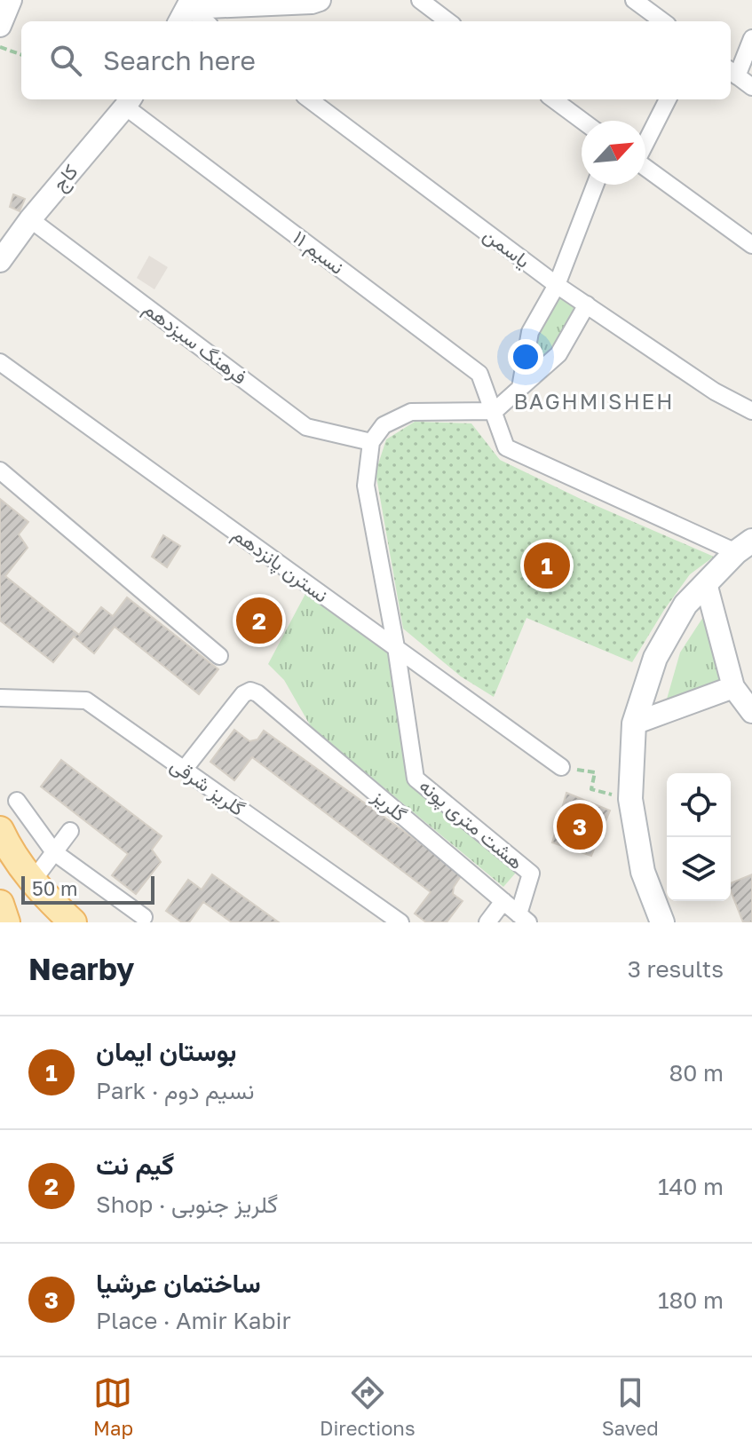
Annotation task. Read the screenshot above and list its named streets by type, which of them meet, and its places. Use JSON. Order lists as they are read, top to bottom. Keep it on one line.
{"streets":{"street":["کاج","یاسمن","نسیم ۱۱","فرهنگ سیزدهم","نسترن پانزدهم","گلریز شرقی","گلریز","هشت متری پونه"]},"crossings":[["کاج","نسیم ۱۱"],["کاج","فرهنگ سیزدهم"],["نسترن پانزدهم","هشت متری پونه"],["گلریز شرقی","گلریز"],["گلریز","هشت متری پونه"]],"districts":["BAGHMISHEH"],"scale_bar":"50 m","north":"top right","page":{"search":"Search here","pins":["1","2","3"],"scale":"50 m","heading":["Nearby","3 results"],"list":[{"mark":"1","name":"بوستان ایمان","note":"Park · نسیم دوم","value":"80 m"},{"mark":"2","name":"گیم نت","note":"Shop · گلریز جنوبی","value":"140 m"},{"mark":"3","name":"ساختمان عرشیا","note":"Place · Amir Kabir","value":"180 m"}],"nav":["Map","Directions","Saved"]}}
